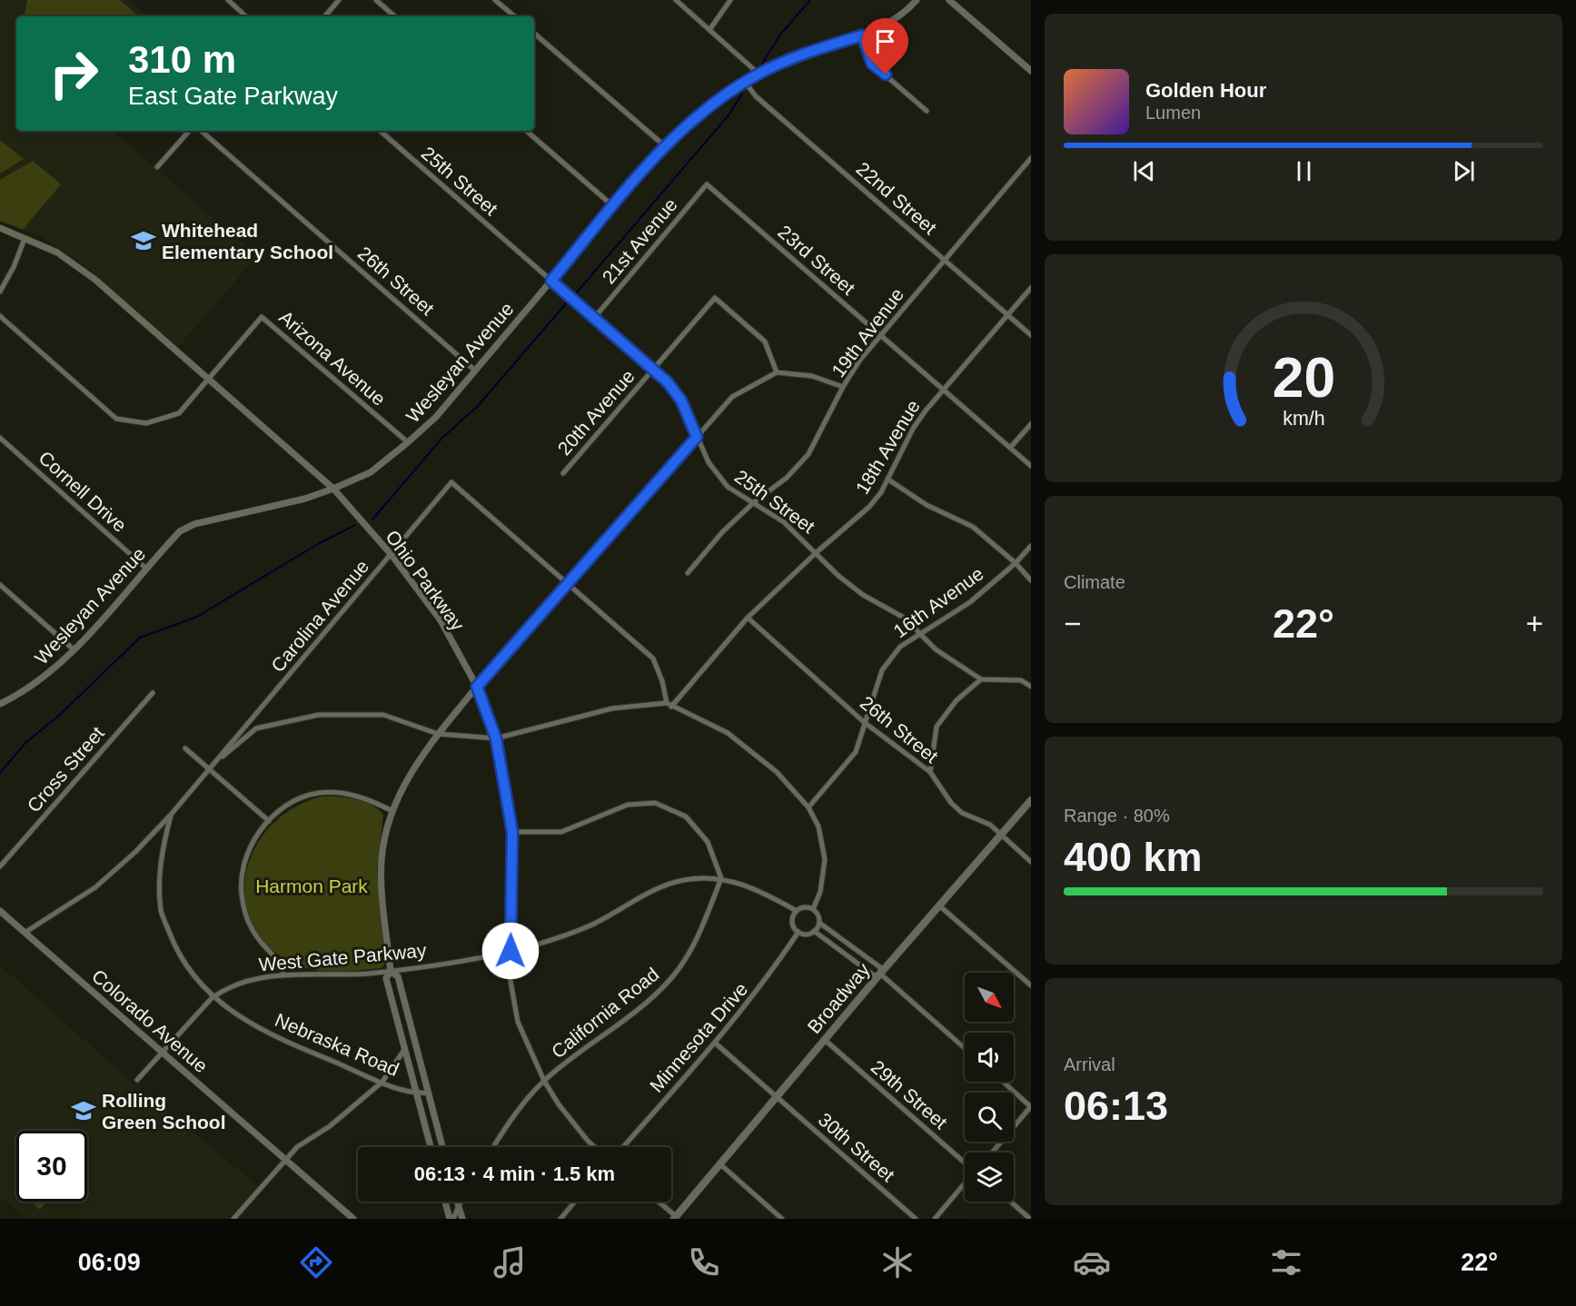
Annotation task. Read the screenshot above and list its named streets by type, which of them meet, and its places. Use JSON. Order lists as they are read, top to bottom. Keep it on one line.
{"streets":{"main road":["Broadway"],"street":["25th Street","22nd Street","21st Avenue","23rd Street","26th Street","19th Avenue","Arizona Avenue","Wesleyan Avenue","20th Avenue","18th Avenue","Cornell Drive","Ohio Parkway","16th Avenue","Carolina Avenue","Cross Street","West Gate Parkway","California Road","Colorado Avenue","Minnesota Drive","Nebraska Road","29th Street","30th Street"]},"crossings":[["25th Street","21st Avenue"],["25th Street","19th Avenue"],["25th Street","Wesleyan Avenue"],["25th Street","20th Avenue"],["25th Street","18th Avenue"],["25th Street","16th Avenue"],["22nd Street","19th Avenue"],["22nd Street","Wesleyan Avenue"],["22nd Street","18th Avenue"],["21st Avenue","23rd Street"],["23rd Street","19th Avenue"],["23rd Street","18th Avenue"],["26th Street","Wesleyan Avenue"],["26th Street","18th Avenue"],["26th Street","16th Avenue"],["26th Street","Broadway"],["Arizona Avenue","Wesleyan Avenue"],["Arizona Avenue","Ohio Parkway"],["Wesleyan Avenue","Cornell Drive"],["Wesleyan Avenue","Ohio Parkway"],["Ohio Parkway","Carolina Avenue"],["Ohio Parkway","West Gate Parkway"],["Ohio Parkway","California Road"],["Carolina Avenue","Colorado Avenue"],["Carolina Avenue","Nebraska Road"],["West Gate Parkway","California Road"],["West Gate Parkway","Colorado Avenue"],["West Gate Parkway","Minnesota Drive"],["West Gate Parkway","Nebraska Road"],["Broadway","29th Street"],["Broadway","30th Street"],["Minnesota Drive","30th Street"]],"parks":["Harmon Park"],"places":{"school or university":["Whitehead Elementary School","Rolling Green School"]},"north":"bottom right","page":{"turn":["310 m","East Gate Parkway"],"song":["Golden Hour","Lumen"],"tile":["Climate",["Range · 80%","400 km"],["Arrival","06:13"]],"heat":["−","22°","+"],"limit":"30","trip":"06:13 · 4 min · 1.5 km","tabs":["06:09","22°"],"gauge":["20","km/h"]}}
